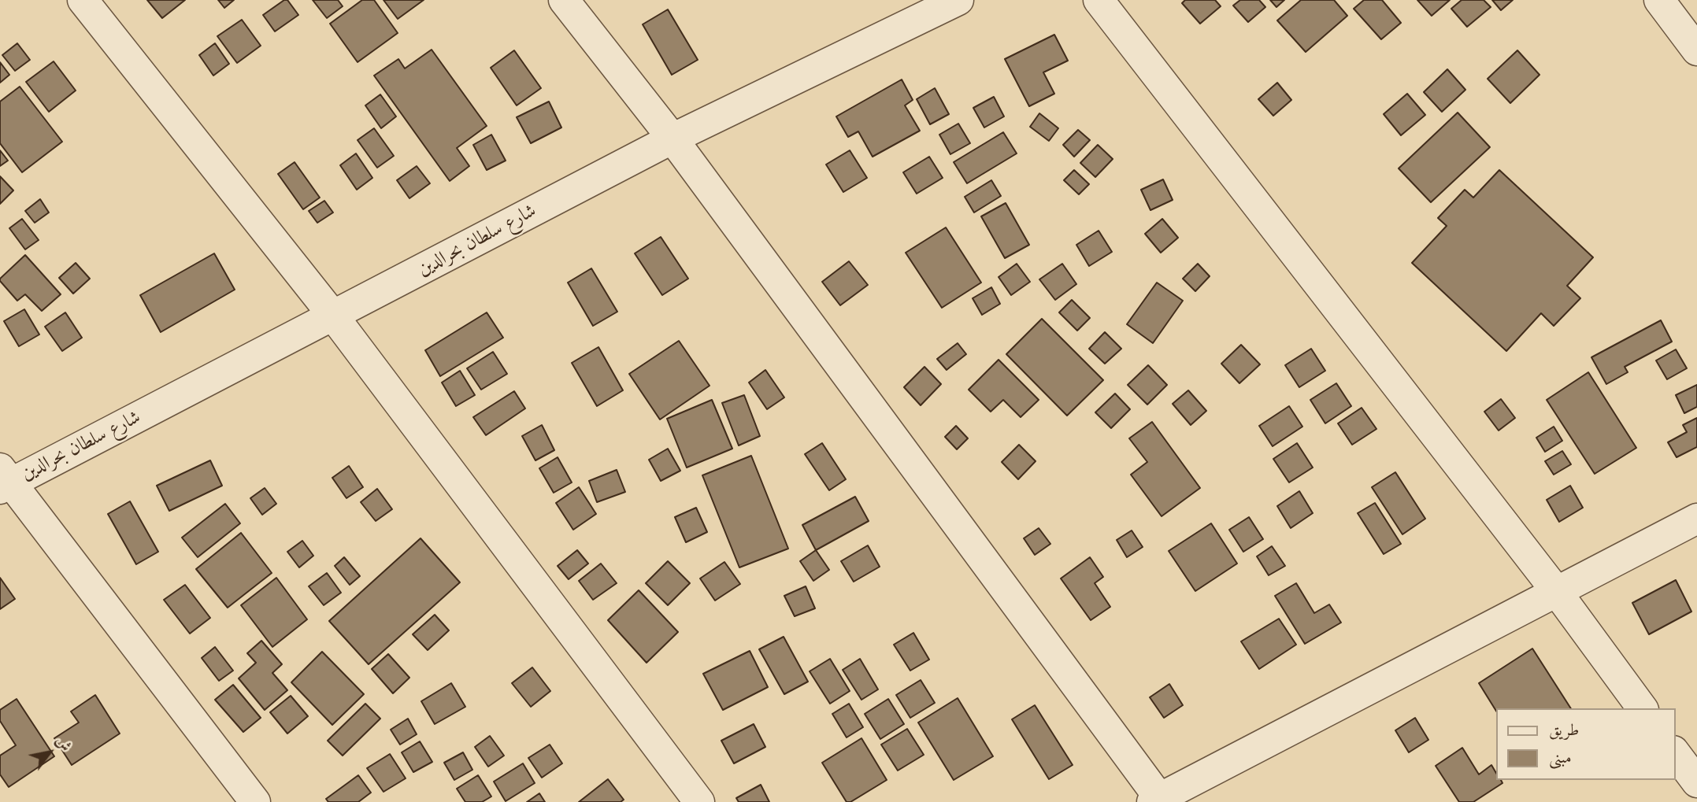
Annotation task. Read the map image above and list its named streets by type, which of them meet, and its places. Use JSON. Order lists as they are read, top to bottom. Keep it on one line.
{"streets":{"street":["شارع سلطان بحرالدين"]},"legend":["طريق","مبنى"],"north":"top right"}
